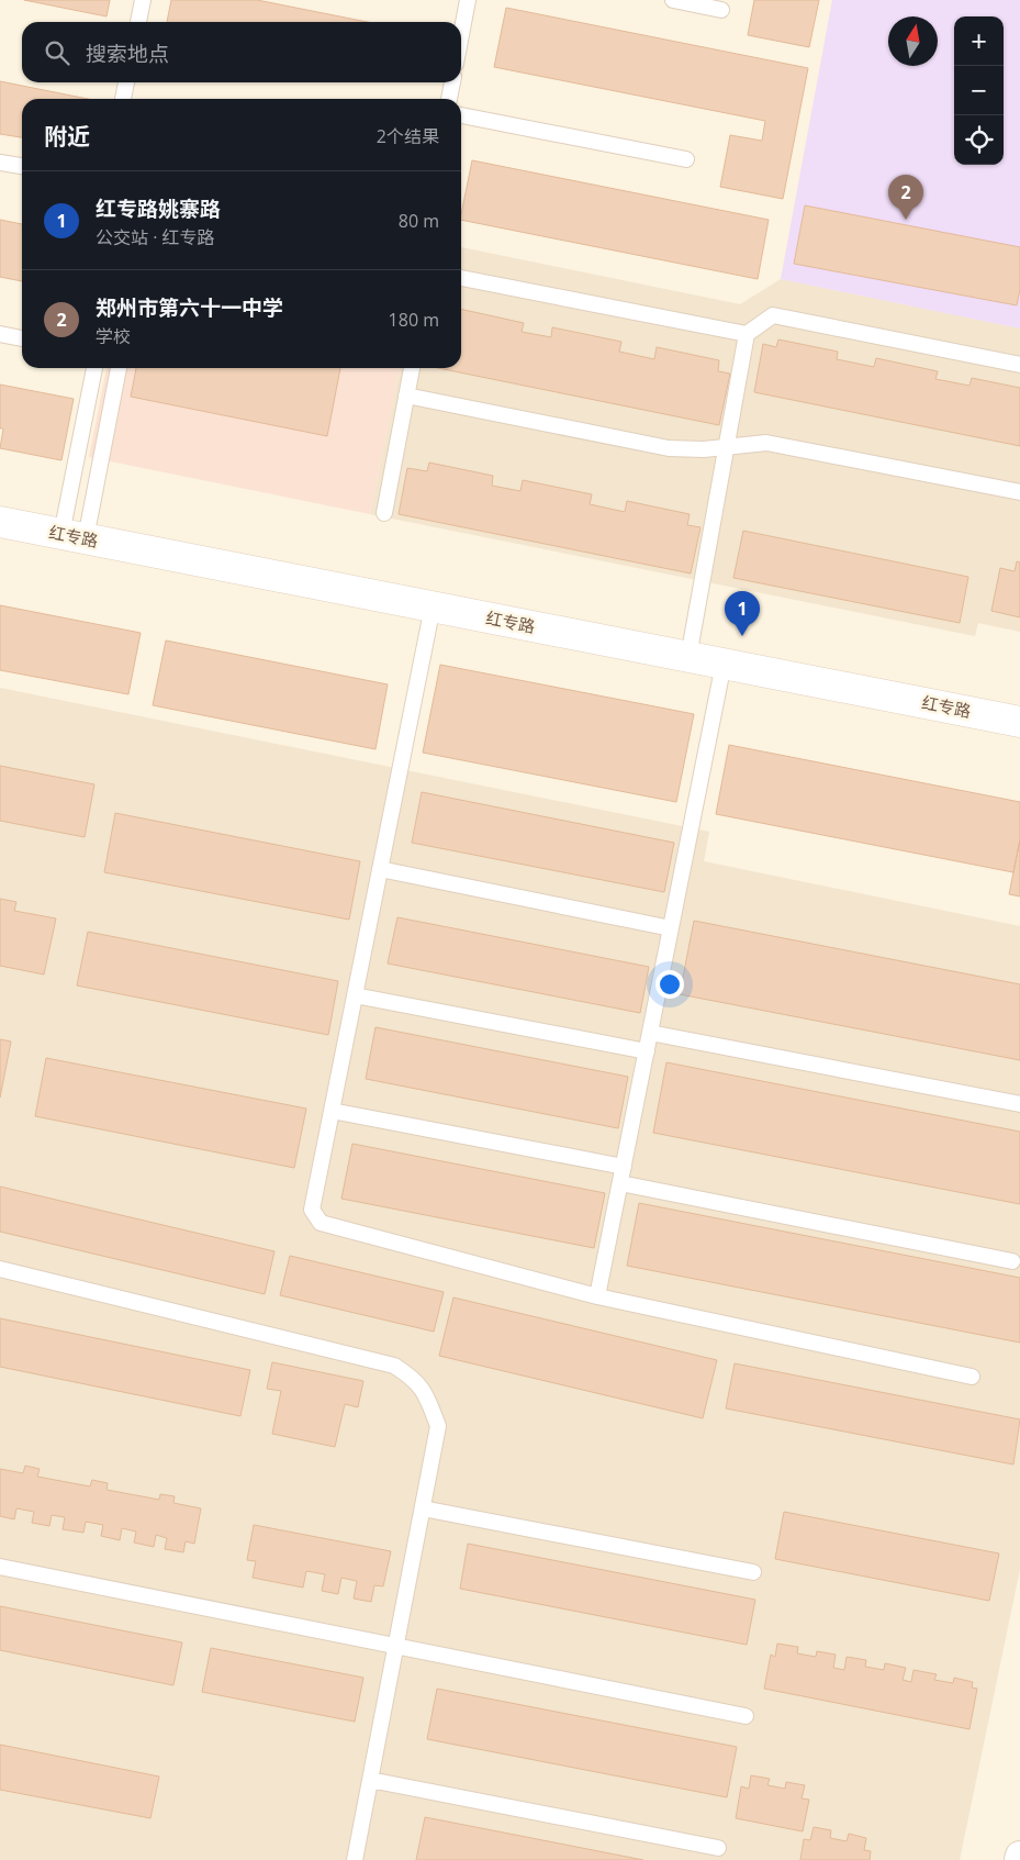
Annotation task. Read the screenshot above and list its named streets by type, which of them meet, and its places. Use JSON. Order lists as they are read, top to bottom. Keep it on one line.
{"streets":{"street":["红专路"]},"north":"top","page":{"map_buttons":["+","−"],"search":"搜索地点","heading":["附近","2个结果"],"list":[{"mark":"1","name":"红专路姚寨路","note":"公交站 · 红专路","value":"80 m"},{"mark":"2","name":"郑州市第六十一中学","note":"学校","value":"180 m"}],"pins":["2","1"]}}
